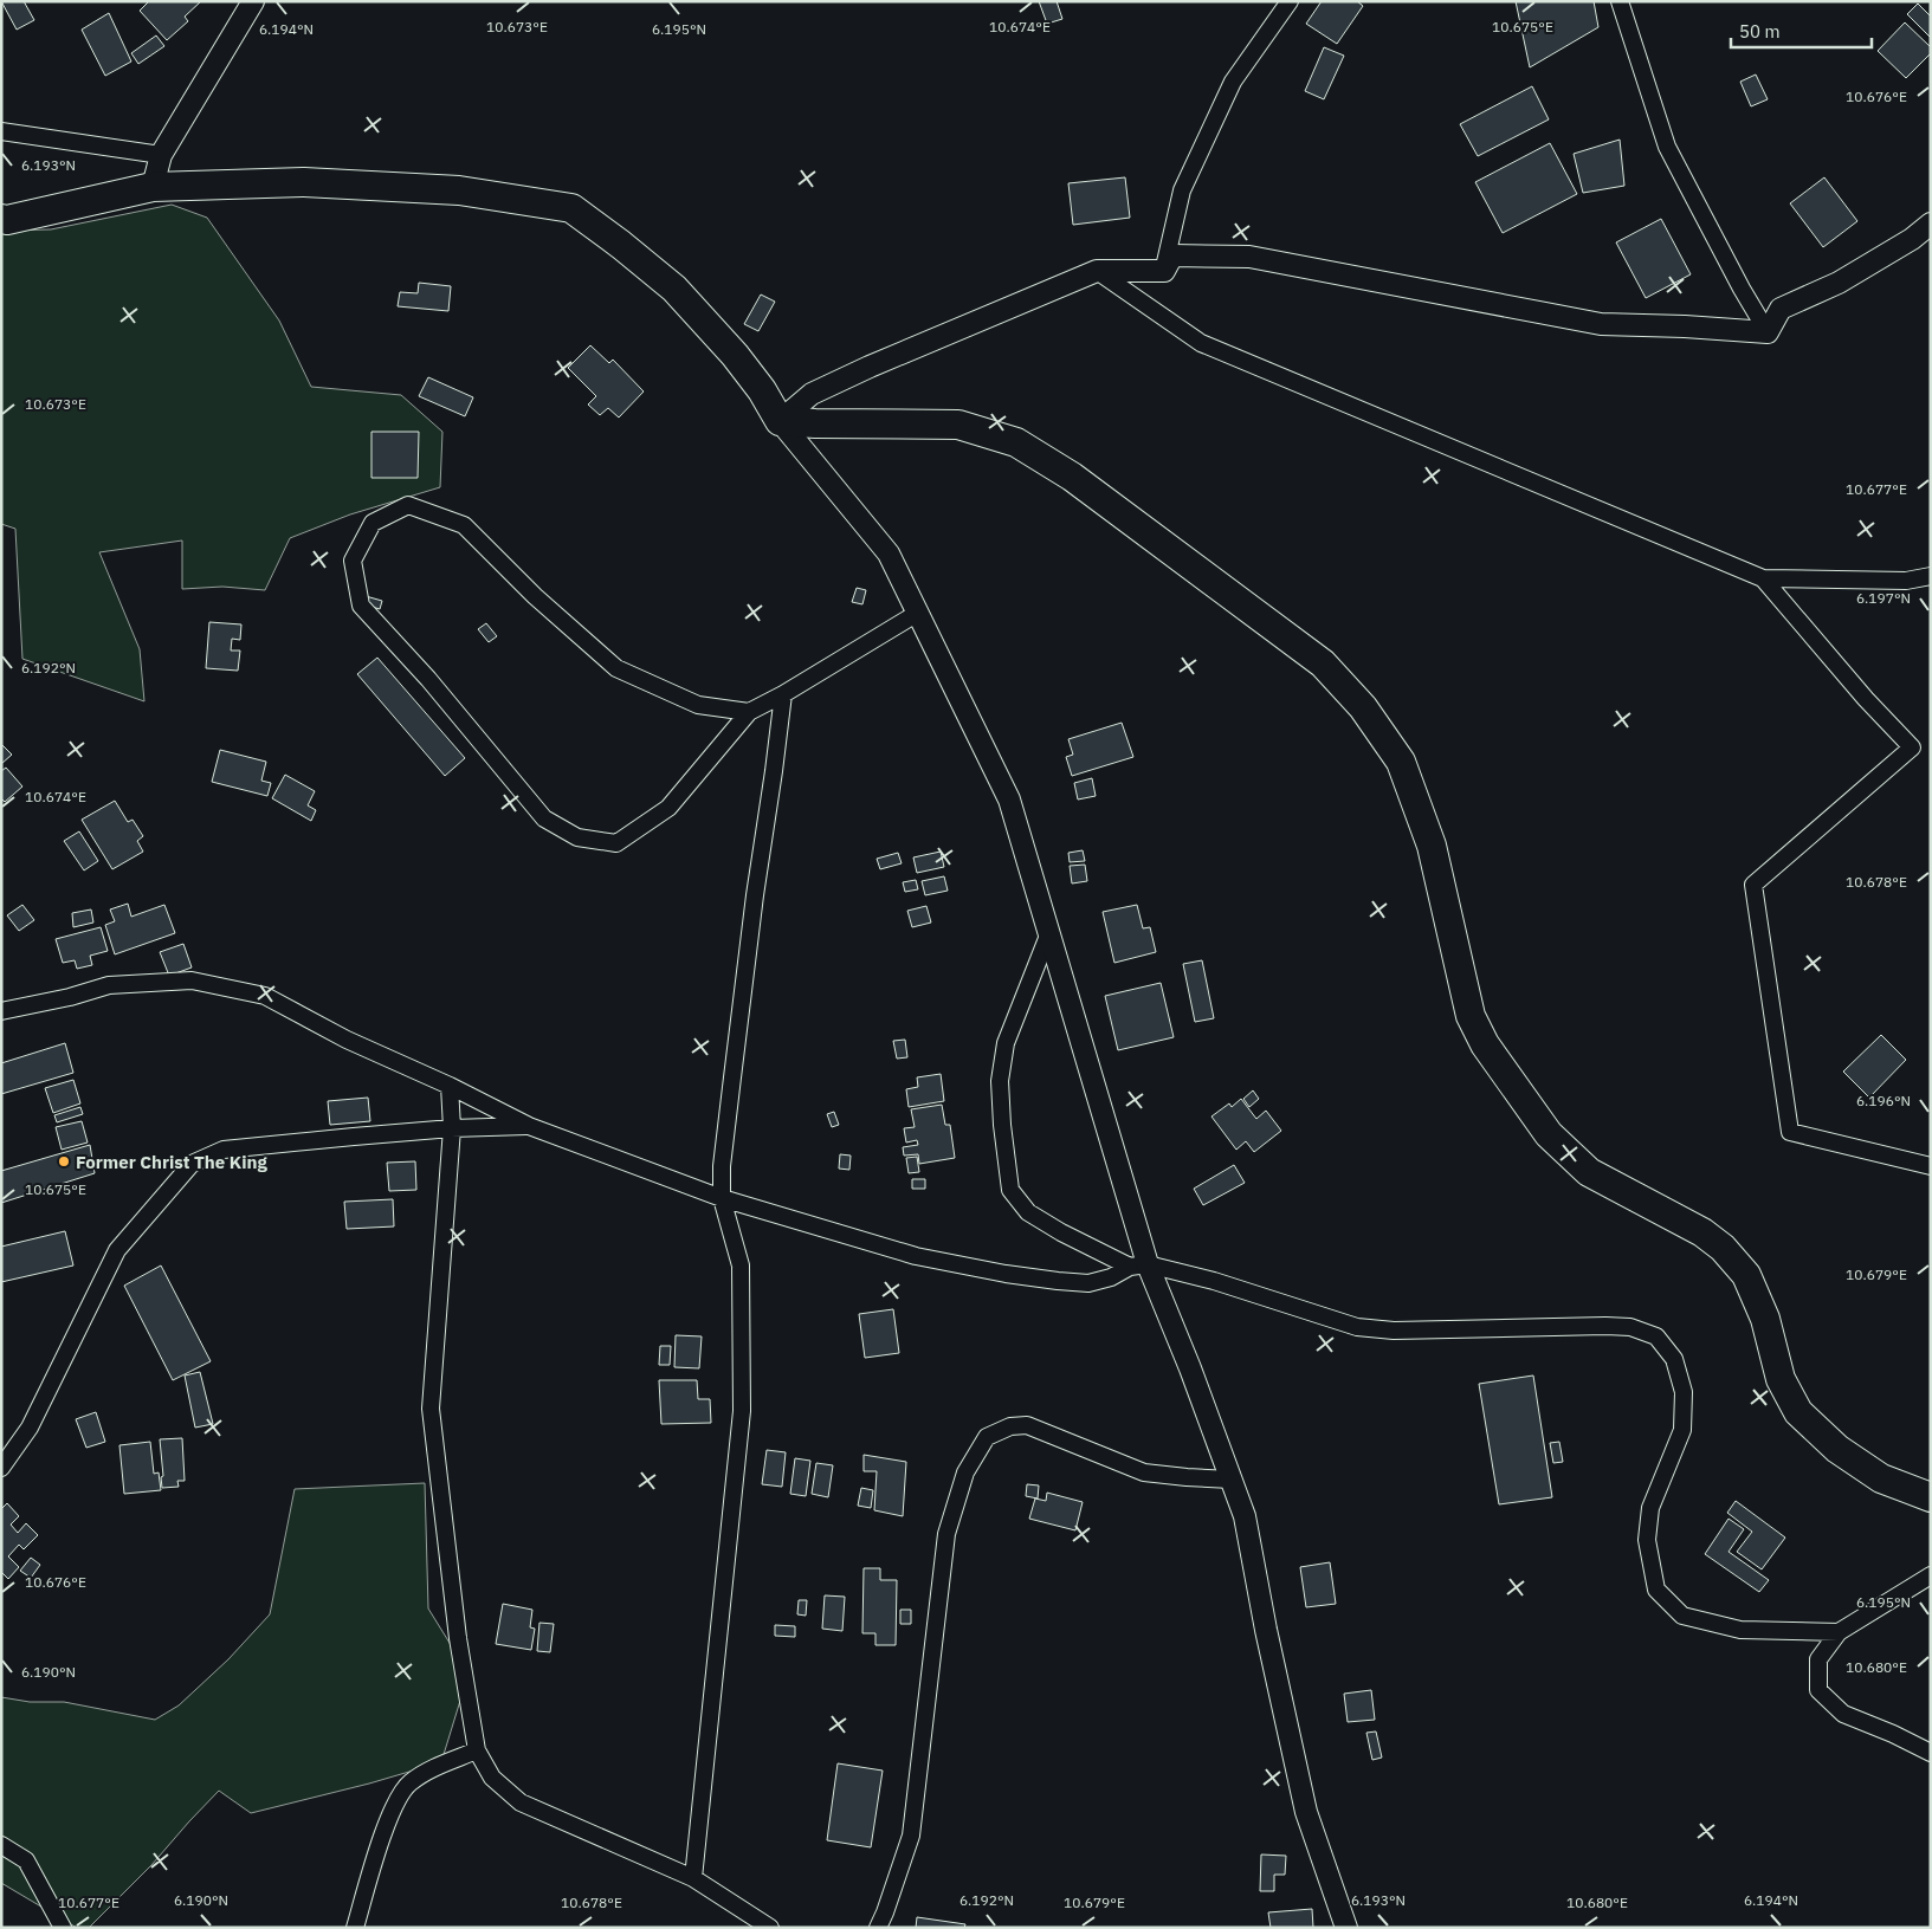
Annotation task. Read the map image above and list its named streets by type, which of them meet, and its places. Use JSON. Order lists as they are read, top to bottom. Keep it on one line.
{"places":["Former Christ The King"],"scale_bar":"50 m","coordinates":["10.673°E","10.674°E","10.675°E","6.194°N","6.195°N","10.676°E","6.193°N","10.677°E","6.197°N","6.192°N","10.678°E","6.196°N","10.679°E","10.680°E","6.190°N"]}
